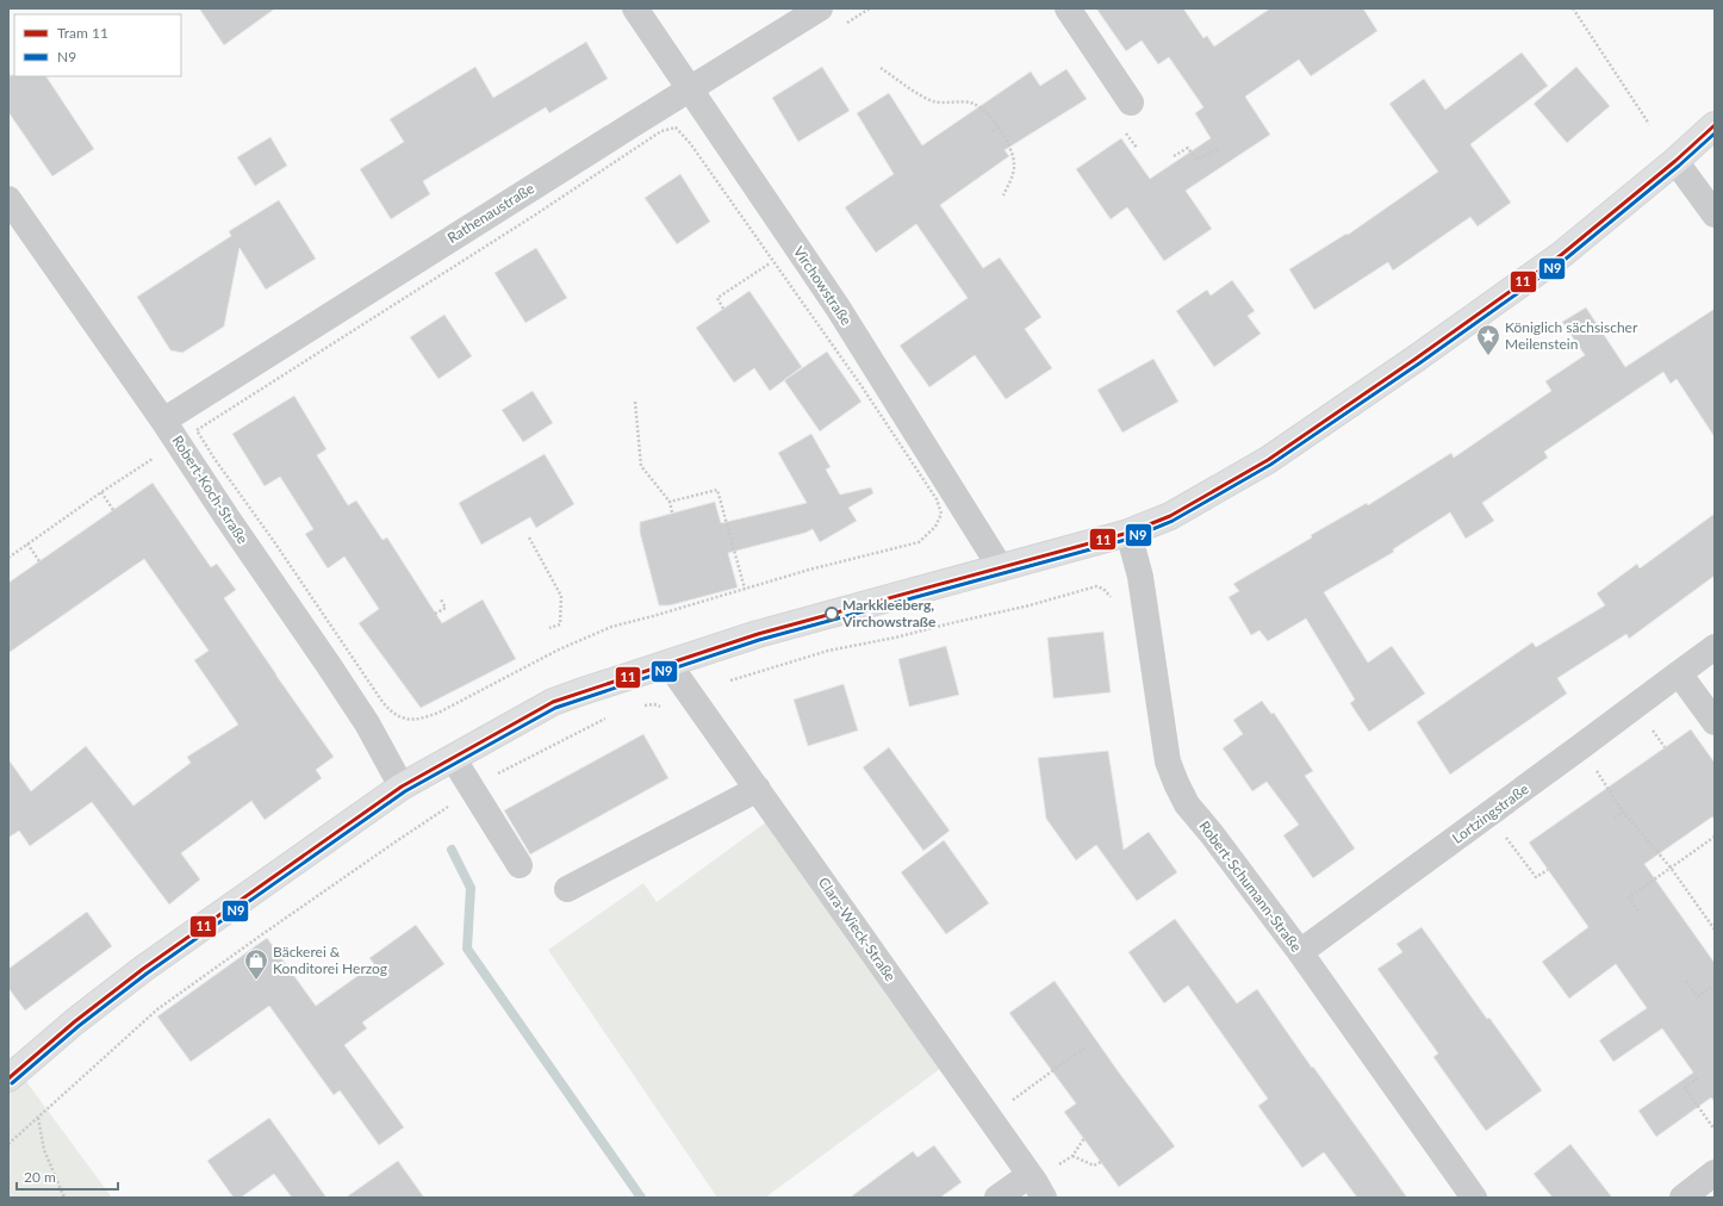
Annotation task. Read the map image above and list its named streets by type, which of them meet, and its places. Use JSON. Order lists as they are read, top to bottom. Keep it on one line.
{"streets":{"street":["Rathenaustraße","Virchowstraße","Robert-Koch-Straße","Lortzingstraße","Robert-Schumann-Straße","Clara-Wieck-Straße"]},"crossings":[["Rathenaustraße","Virchowstraße"],["Rathenaustraße","Robert-Koch-Straße"],["Lortzingstraße","Robert-Schumann-Straße"]],"places":{"place":["Königlich sächsischer Meilenstein"],"other":["Markkleeberg, Virchowstraße"],"shop":["Bäckerei & Konditorei Herzog"]},"lines":["tram line 11","transit line N9"],"legend":["Tram 11","N9"],"scale_bar":"20 m"}
